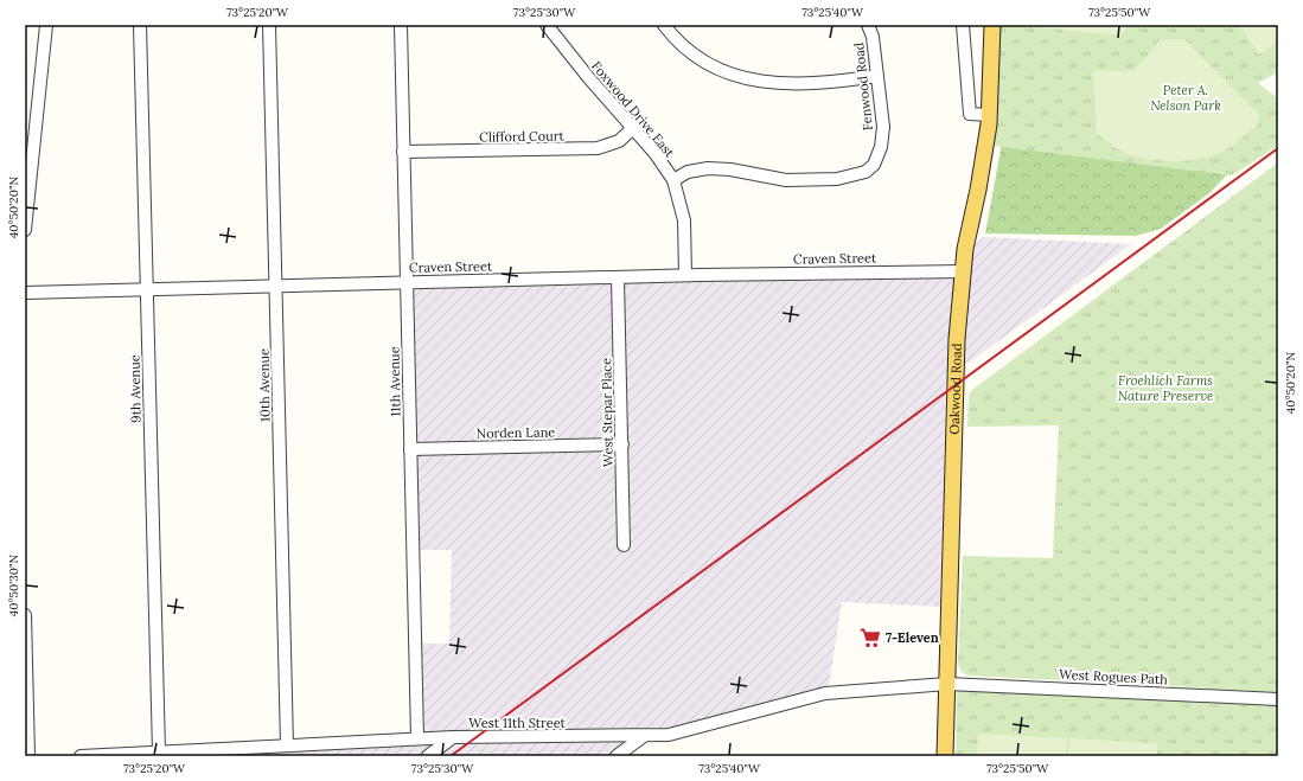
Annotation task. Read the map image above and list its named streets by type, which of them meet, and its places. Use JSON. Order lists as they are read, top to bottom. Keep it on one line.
{"streets":{"main road":["Oakwood Road"],"street":["Fenwood Road","Foxwood Drive East","Clifford Court","Craven Street","11th Avenue","10th Avenue","9th Avenue","West Stepar Place","Norden Lane","West Rogues Path","West 11th Street"]},"crossings":[["Fenwood Road","Foxwood Drive East"],["Foxwood Drive East","Clifford Court"],["Foxwood Drive East","Craven Street"],["Clifford Court","11th Avenue"],["Craven Street","11th Avenue"],["Craven Street","10th Avenue"],["Craven Street","9th Avenue"],["Craven Street","Oakwood Road"],["Craven Street","West Stepar Place"],["11th Avenue","Norden Lane"],["11th Avenue","West 11th Street"],["10th Avenue","West 11th Street"],["9th Avenue","West 11th Street"],["Oakwood Road","West Rogues Path"],["Oakwood Road","West 11th Street"],["West Stepar Place","Norden Lane"],["West Rogues Path","West 11th Street"]],"parks":["Peter A. Nelson Park","Froehlich Farms Nature Preserve"],"places":{"supermarket":["7-Eleven"]},"coordinates":["73°25'20\"W","73°25'30\"W","73°25'40\"W","73°25'50\"W","40°50'20\"N","40°50'30\"N"]}
